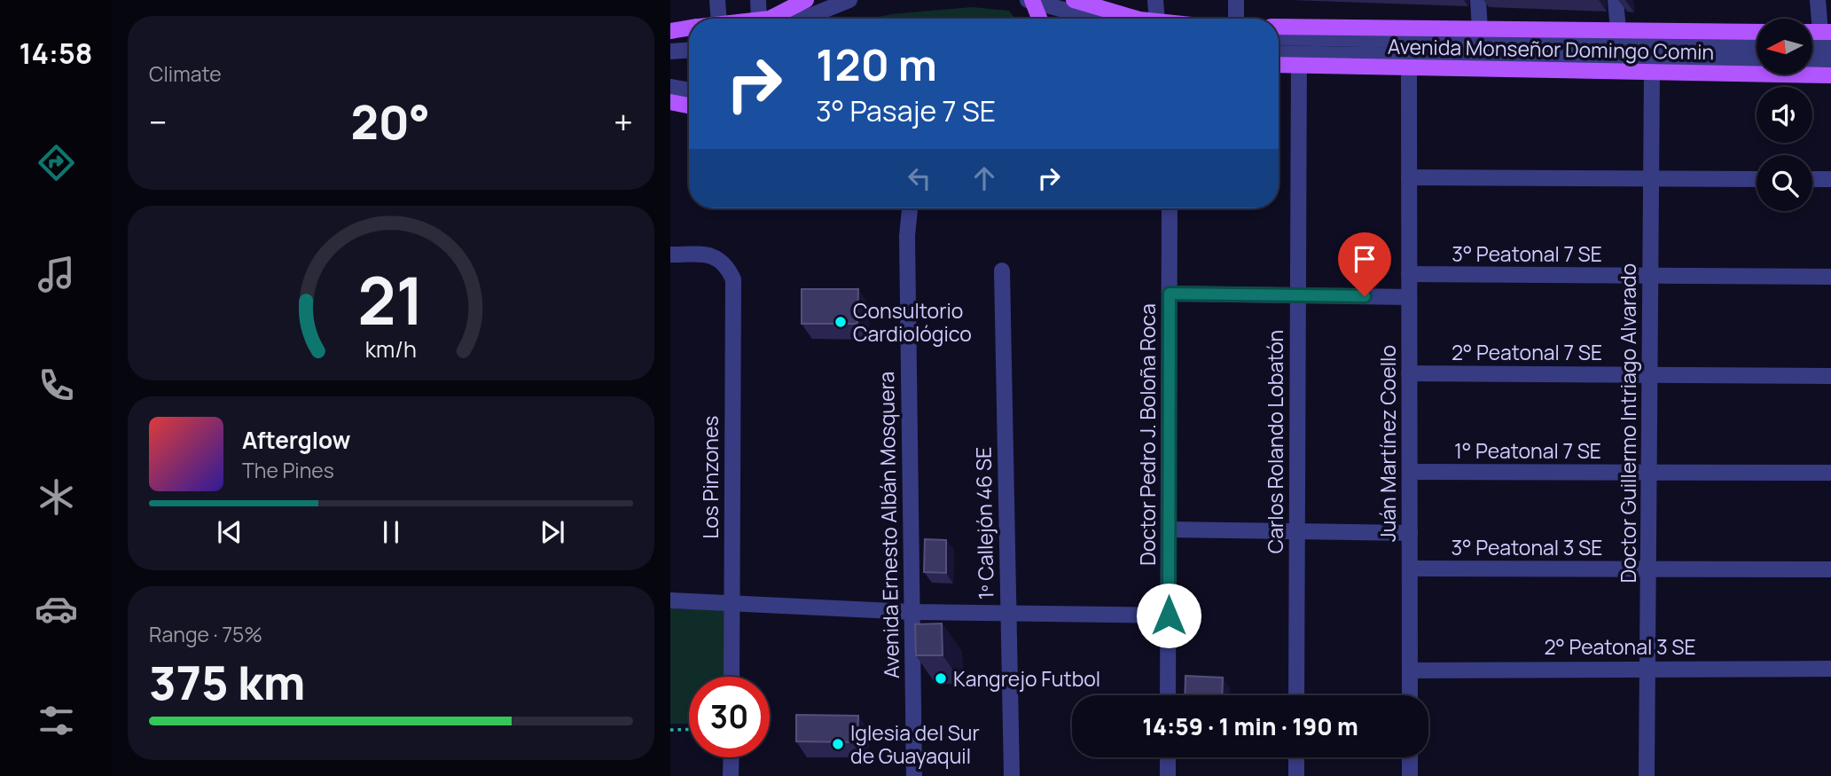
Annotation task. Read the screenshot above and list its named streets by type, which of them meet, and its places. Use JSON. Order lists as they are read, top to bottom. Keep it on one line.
{"streets":{"main road":["Avenida Monseñor Domingo Comin"],"street":["3° Peatonal 7 SE","2° Peatonal 7 SE","Doctor Guillermo Intriago Alvarado","Doctor Pedro J. Boloña Roca","Carlos Rolando Lobatón","Juán Martínez Coello","1° Peatonal 7 SE","Los Pinzones","1º Callejón 46 SE","Avenida Ernesto Albán Mosquera","3° Peatonal 3 SE","2° Peatonal 3 SE"]},"crossings":[["Avenida Monseñor Domingo Comin","Doctor Guillermo Intriago Alvarado"],["Avenida Monseñor Domingo Comin","Carlos Rolando Lobatón"],["Avenida Monseñor Domingo Comin","Juán Martínez Coello"],["3° Peatonal 7 SE","Doctor Guillermo Intriago Alvarado"],["3° Peatonal 7 SE","Juán Martínez Coello"],["2° Peatonal 7 SE","Doctor Guillermo Intriago Alvarado"],["2° Peatonal 7 SE","Juán Martínez Coello"],["Doctor Guillermo Intriago Alvarado","1° Peatonal 7 SE"],["Doctor Guillermo Intriago Alvarado","3° Peatonal 3 SE"],["Doctor Guillermo Intriago Alvarado","2° Peatonal 3 SE"],["Juán Martínez Coello","1° Peatonal 7 SE"],["Juán Martínez Coello","3° Peatonal 3 SE"],["Juán Martínez Coello","2° Peatonal 3 SE"]],"places":["Consultorio Cardiológico","Kangrejo Futbol","Iglesia del Sur de Guayaquil"],"north":"left","page":{"tabs":"14:58","tile":["Climate",["Range · 75%","375 km"]],"turn":["120 m","3° Pasaje 7 SE"],"heat":["−","20°","+"],"song":["Afterglow","The Pines"],"limit":"30","trip":"14:59 · 1 min · 190 m","gauge":["21","km/h"]}}
